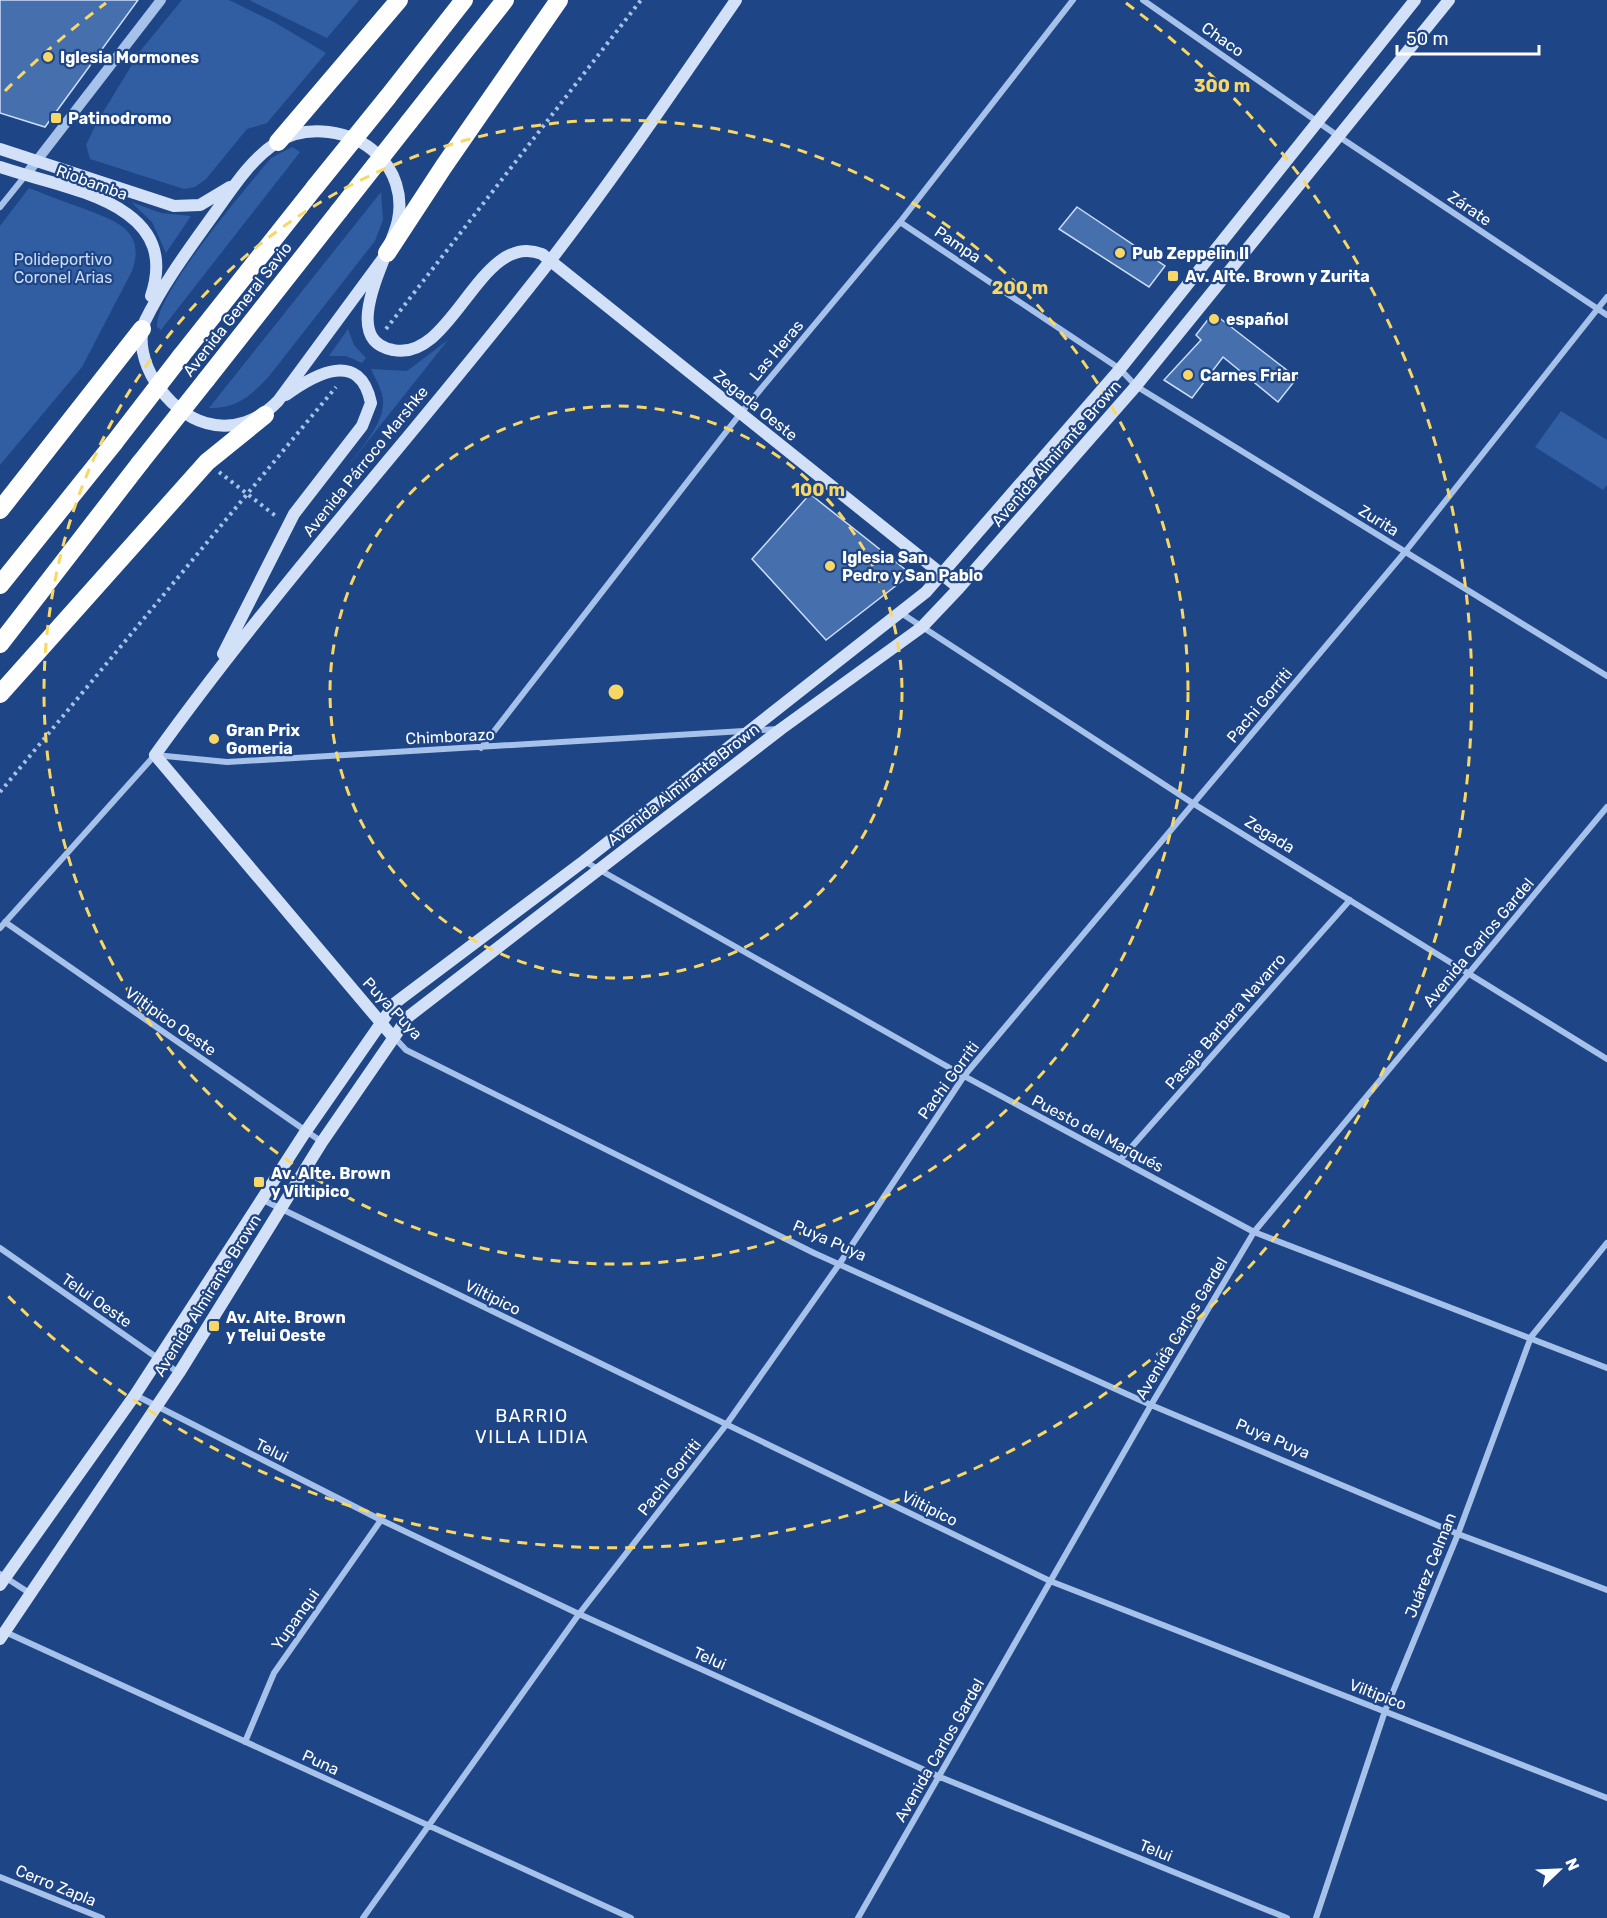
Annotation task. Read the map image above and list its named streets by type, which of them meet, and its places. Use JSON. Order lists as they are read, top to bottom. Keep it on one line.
{"streets":{"highway":["Avenida General Savio"],"main road":["Riobamba","Zegada Oeste","Avenida Almirante Brown","Avenida Párroco Marshke","Puya Puya"],"street":["Chaco","Zárate","Pampa","Las Heras","Zurita","Pachi Gorriti","Chimborazo","Zegada","Avenida Carlos Gardel","Viltipico Oeste","Pasaje Barbara Navarro","Puesto del Marqués","Viltipico","Telui Oeste","Telui","Juárez Celman","Yupanqui","Puna","Cerro Zapla"]},"crossings":[["Chaco","Zárate"],["Chaco","Avenida Almirante Brown"],["Zárate","Avenida Almirante Brown"],["Zárate","Pachi Gorriti"],["Pampa","Las Heras"],["Pampa","Avenida Almirante Brown"],["Pampa","Zurita"],["Las Heras","Zegada Oeste"],["Las Heras","Chimborazo"],["Zegada Oeste","Avenida Almirante Brown"],["Zegada Oeste","Avenida Párroco Marshke"],["Avenida Almirante Brown","Zurita"],["Avenida Almirante Brown","Chimborazo"],["Avenida Almirante Brown","Zegada"],["Avenida Almirante Brown","Puya Puya"],["Avenida Almirante Brown","Viltipico Oeste"],["Avenida Almirante Brown","Puesto del Marqués"],["Avenida Almirante Brown","Viltipico"],["Avenida Almirante Brown","Telui Oeste"],["Avenida Almirante Brown","Telui"],["Avenida Almirante Brown","Puna"],["Avenida Párroco Marshke","Chimborazo"],["Avenida Párroco Marshke","Puya Puya"],["Avenida Párroco Marshke","Viltipico Oeste"],["Zurita","Pachi Gorriti"],["Pachi Gorriti","Zegada"],["Pachi Gorriti","Puya Puya"],["Pachi Gorriti","Puesto del Marqués"],["Pachi Gorriti","Viltipico"],["Pachi Gorriti","Telui"],["Pachi Gorriti","Puna"],["Chimborazo","Puya Puya"],["Zegada","Avenida Carlos Gardel"],["Zegada","Pasaje Barbara Navarro"],["Avenida Carlos Gardel","Puya Puya"],["Avenida Carlos Gardel","Puesto del Marqués"],["Avenida Carlos Gardel","Viltipico"],["Avenida Carlos Gardel","Telui"],["Puya Puya","Juárez Celman"],["Pasaje Barbara Navarro","Puesto del Marqués"],["Puesto del Marqués","Juárez Celman"],["Viltipico","Juárez Celman"],["Telui","Yupanqui"],["Yupanqui","Puna"]],"districts":["BARRIO VILLA LIDIA"],"parks":["Polideportivo Coronel Arias"],"places":{"other":["Iglesia Mormones","Pub Zeppelin II","español","Carnes Friar","Iglesia San Pedro y San Pablo","Gran Prix Gomeria"],"transit":["Patinodromo","Av. Alte. Brown y Zurita","Av. Alte. Brown y Viltipico","Av. Alte. Brown y Telui Oeste"]},"scale_bar":"50 m","north":"top right","rings":["300 m","200 m","100 m"]}
